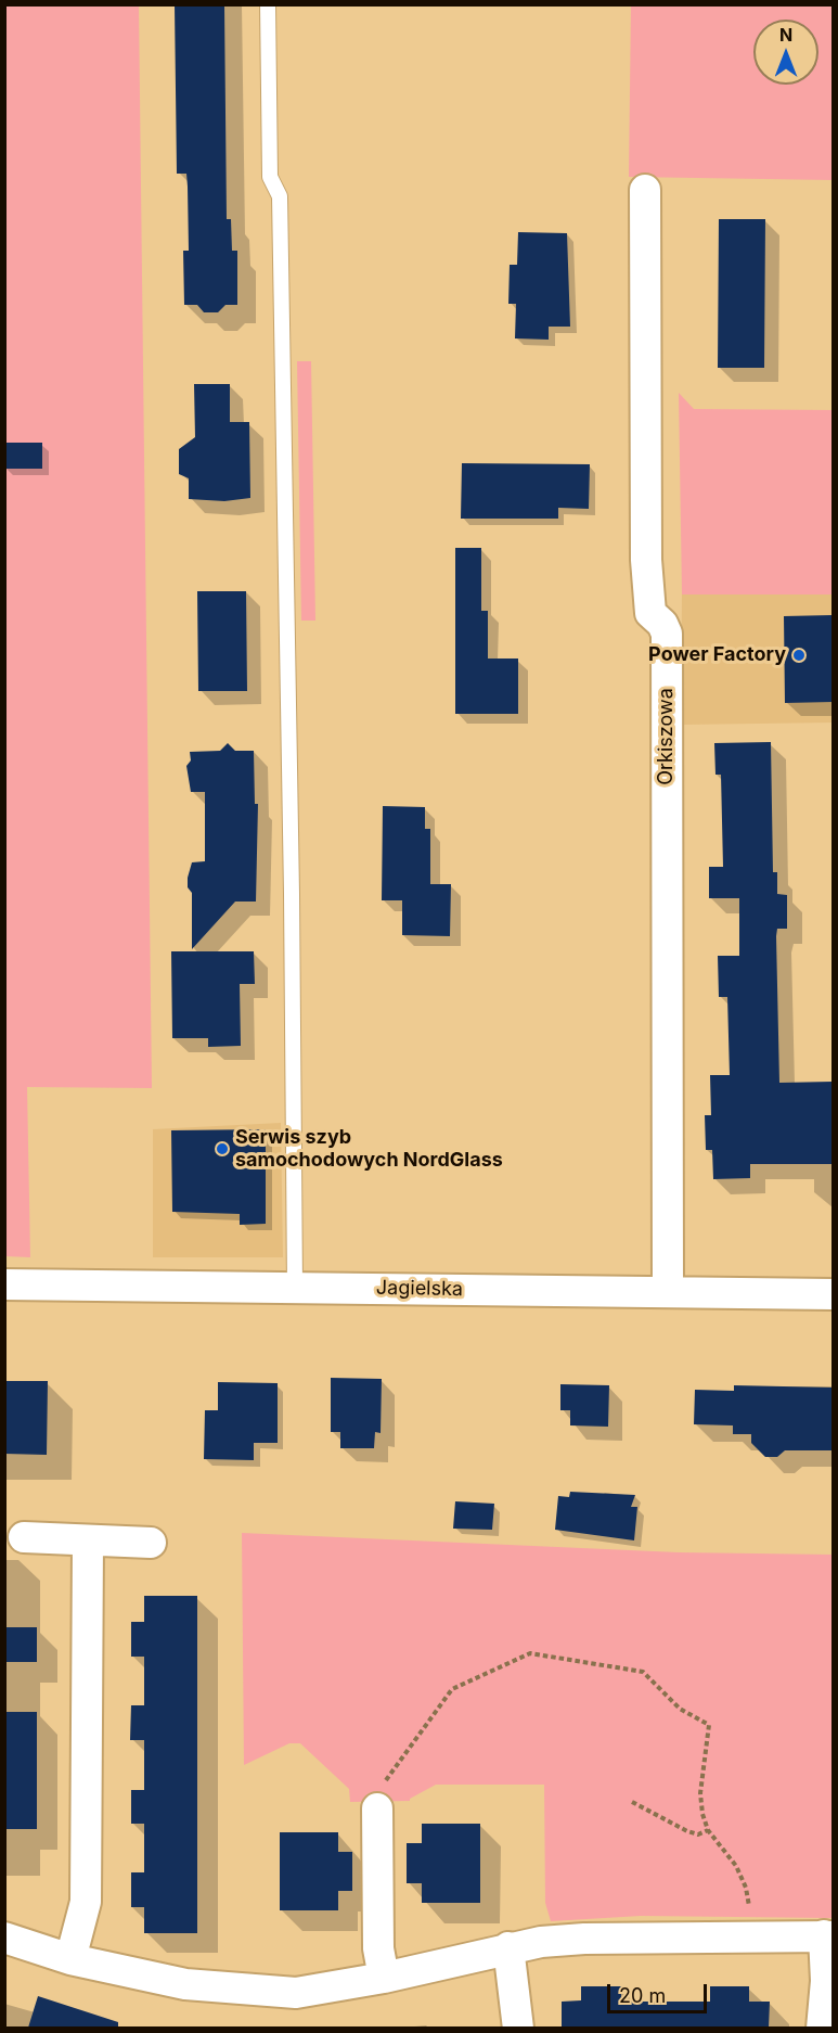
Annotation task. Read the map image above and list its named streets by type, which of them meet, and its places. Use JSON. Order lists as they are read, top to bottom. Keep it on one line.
{"streets":{"street":["Orkiszowa","Jagielska"]},"crossings":[["Orkiszowa","Jagielska"]],"places":["Power Factory","Serwis szyb samochodowych NordGlass"],"scale_bar":"20 m","north":"top"}
